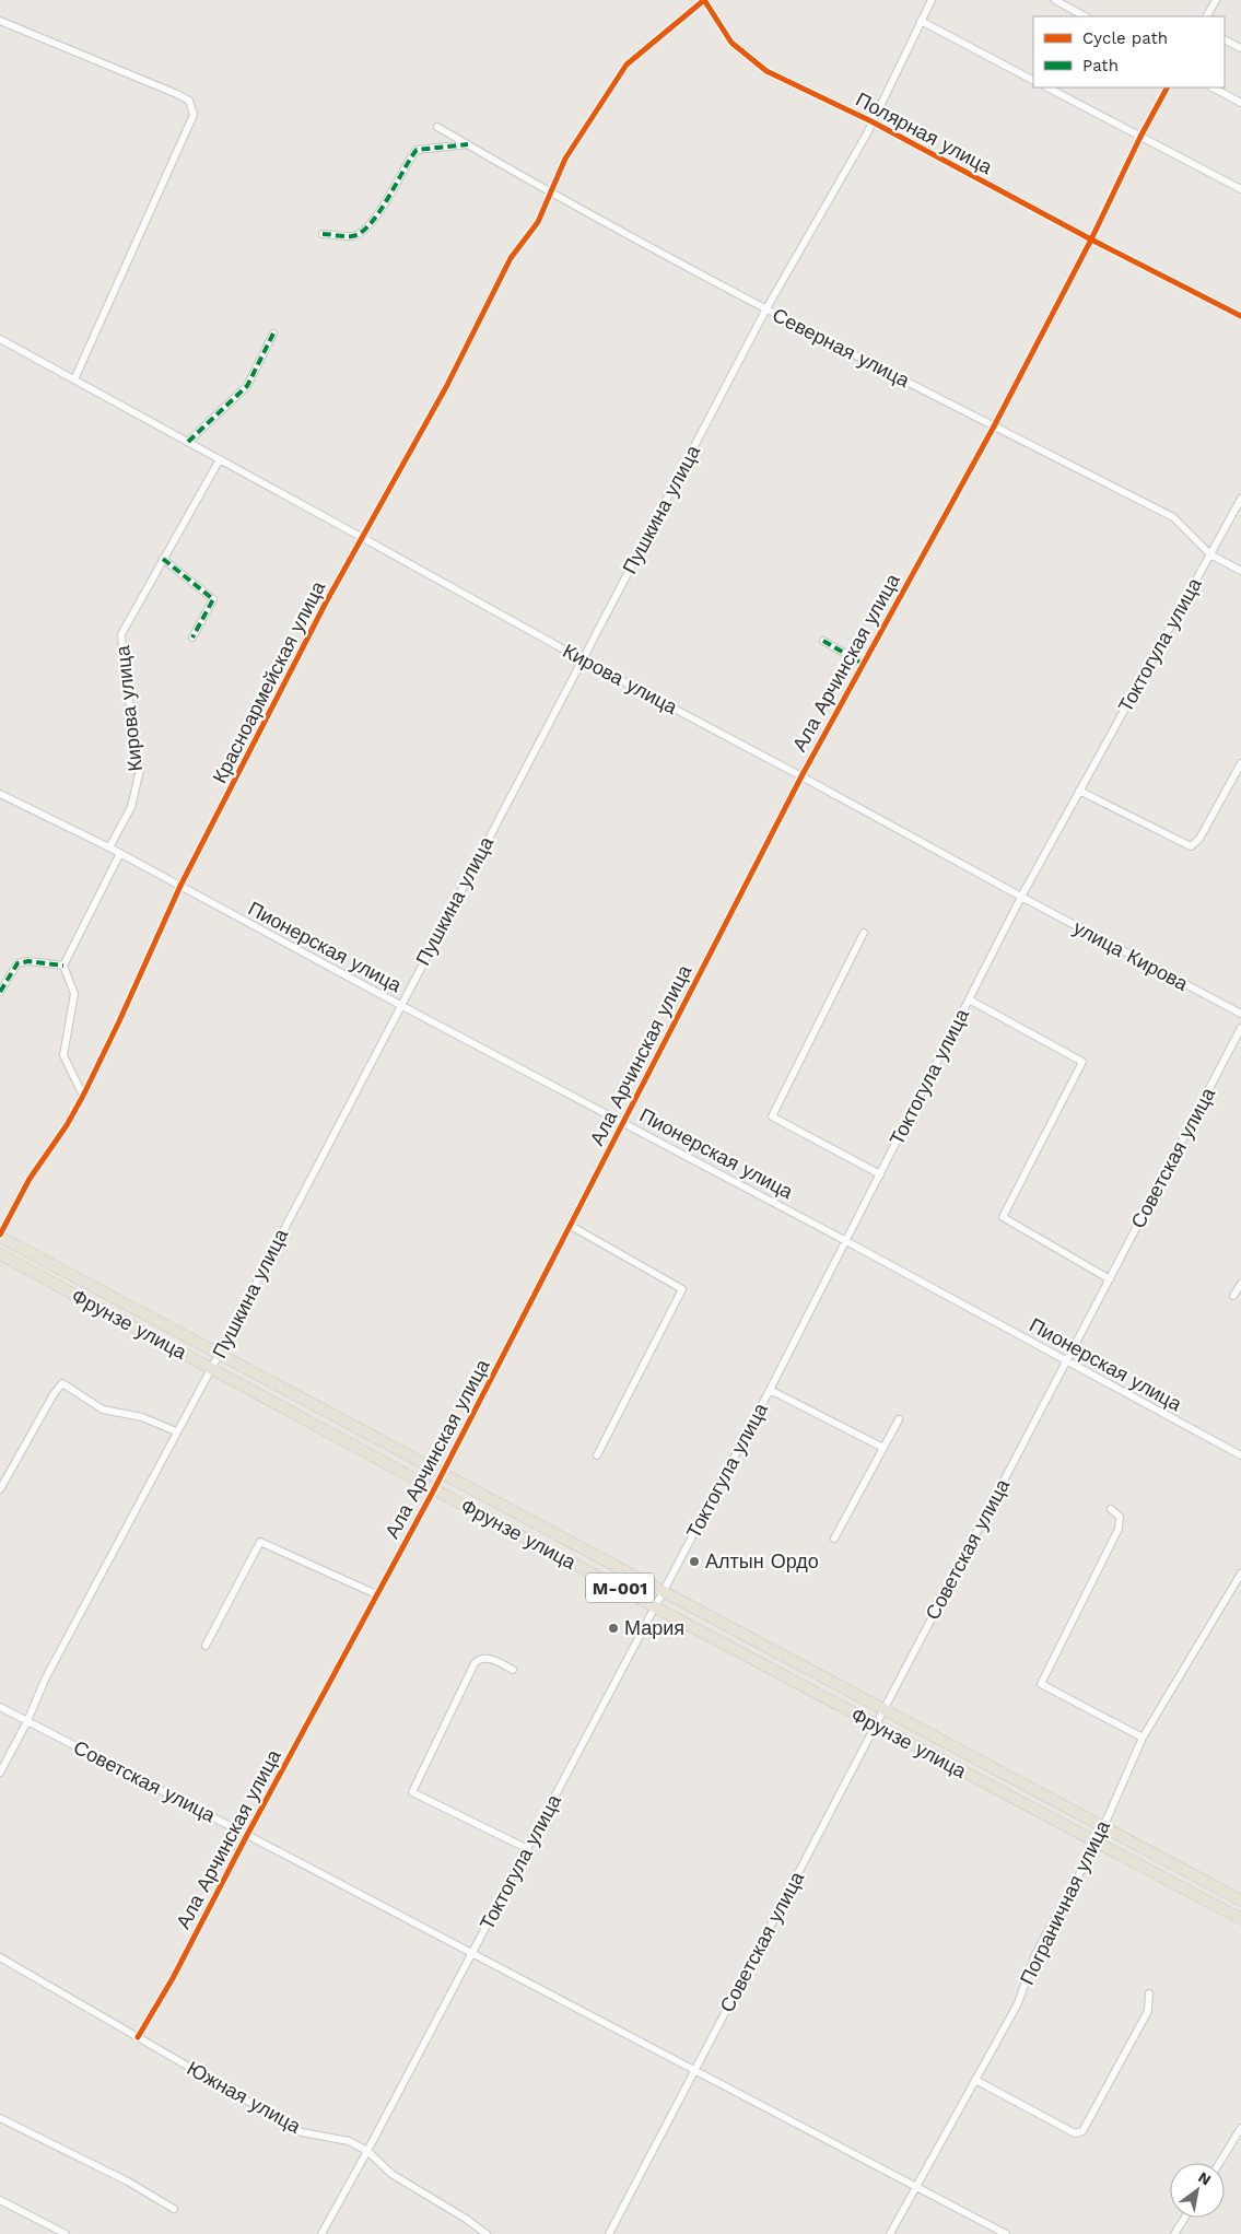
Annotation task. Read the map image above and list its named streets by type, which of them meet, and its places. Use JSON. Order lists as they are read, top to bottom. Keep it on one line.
{"streets":{"main road":["Фрунзе улица","M-001"],"street":["Полярная улица","Северная улица","Пушкина улица","Токтогула улица","Ала Арчинская улица","Кирова улица","Красноармейская улица","Пионерская улица","улица Кирова","Советская улица","Пограничная улица","Южная улица"]},"crossings":[["Полярная улица","Пушкина улица"],["Полярная улица","Ала Арчинская улица"],["Полярная улица","Красноармейская улица"],["Северная улица","Пушкина улица"],["Северная улица","Токтогула улица"],["Северная улица","Ала Арчинская улица"],["Северная улица","Красноармейская улица"],["Пушкина улица","Кирова улица"],["Пушкина улица","Пионерская улица"],["Пушкина улица","Советская улица"],["Пушкина улица","Фрунзе улица"],["Токтогула улица","Кирова улица"],["Токтогула улица","Пионерская улица"],["Токтогула улица","улица Кирова"],["Токтогула улица","Советская улица"],["Токтогула улица","Фрунзе улица"],["Токтогула улица","Южная улица"],["Ала Арчинская улица","Кирова улица"],["Ала Арчинская улица","Пионерская улица"],["Ала Арчинская улица","Советская улица"],["Ала Арчинская улица","Фрунзе улица"],["Ала Арчинская улица","Южная улица"],["Кирова улица","Красноармейская улица"],["Кирова улица","Пионерская улица"],["Кирова улица","улица Кирова"],["Красноармейская улица","Пионерская улица"],["Красноармейская улица","Фрунзе улица"],["Пионерская улица","Советская улица"],["Советская улица","Фрунзе улица"],["Советская улица","Пограничная улица"],["Фрунзе улица","Пограничная улица"]],"places":["Алтын Ордо","Мария"],"legend":["Cycle path","Path"],"north":"top right"}
